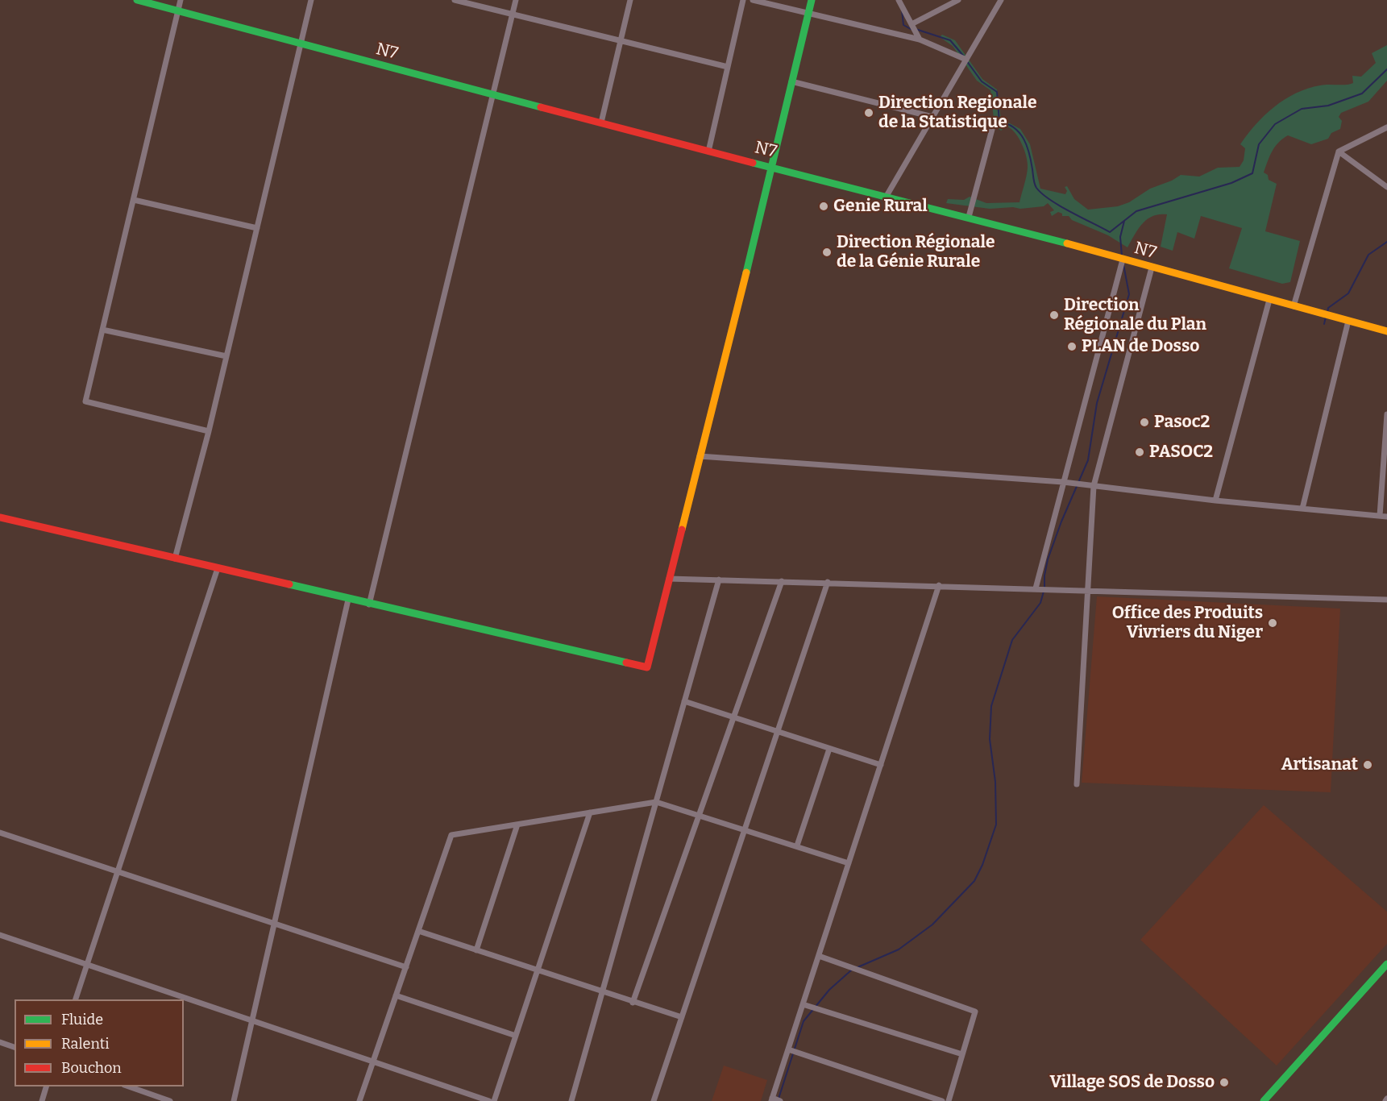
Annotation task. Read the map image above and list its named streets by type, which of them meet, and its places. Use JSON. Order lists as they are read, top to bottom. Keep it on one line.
{"streets":{"main road":["N7"]},"places":["Direction Regionale de la Statistique","Genie Rural","Direction Régionale de la Génie Rurale","Direction Régionale du Plan","PLAN de Dosso","Pasoc2","PASOC2","Office des Produits Vivriers du Niger","Artisanat","Village SOS de Dosso"],"legend":["Fluide","Ralenti","Bouchon"]}
